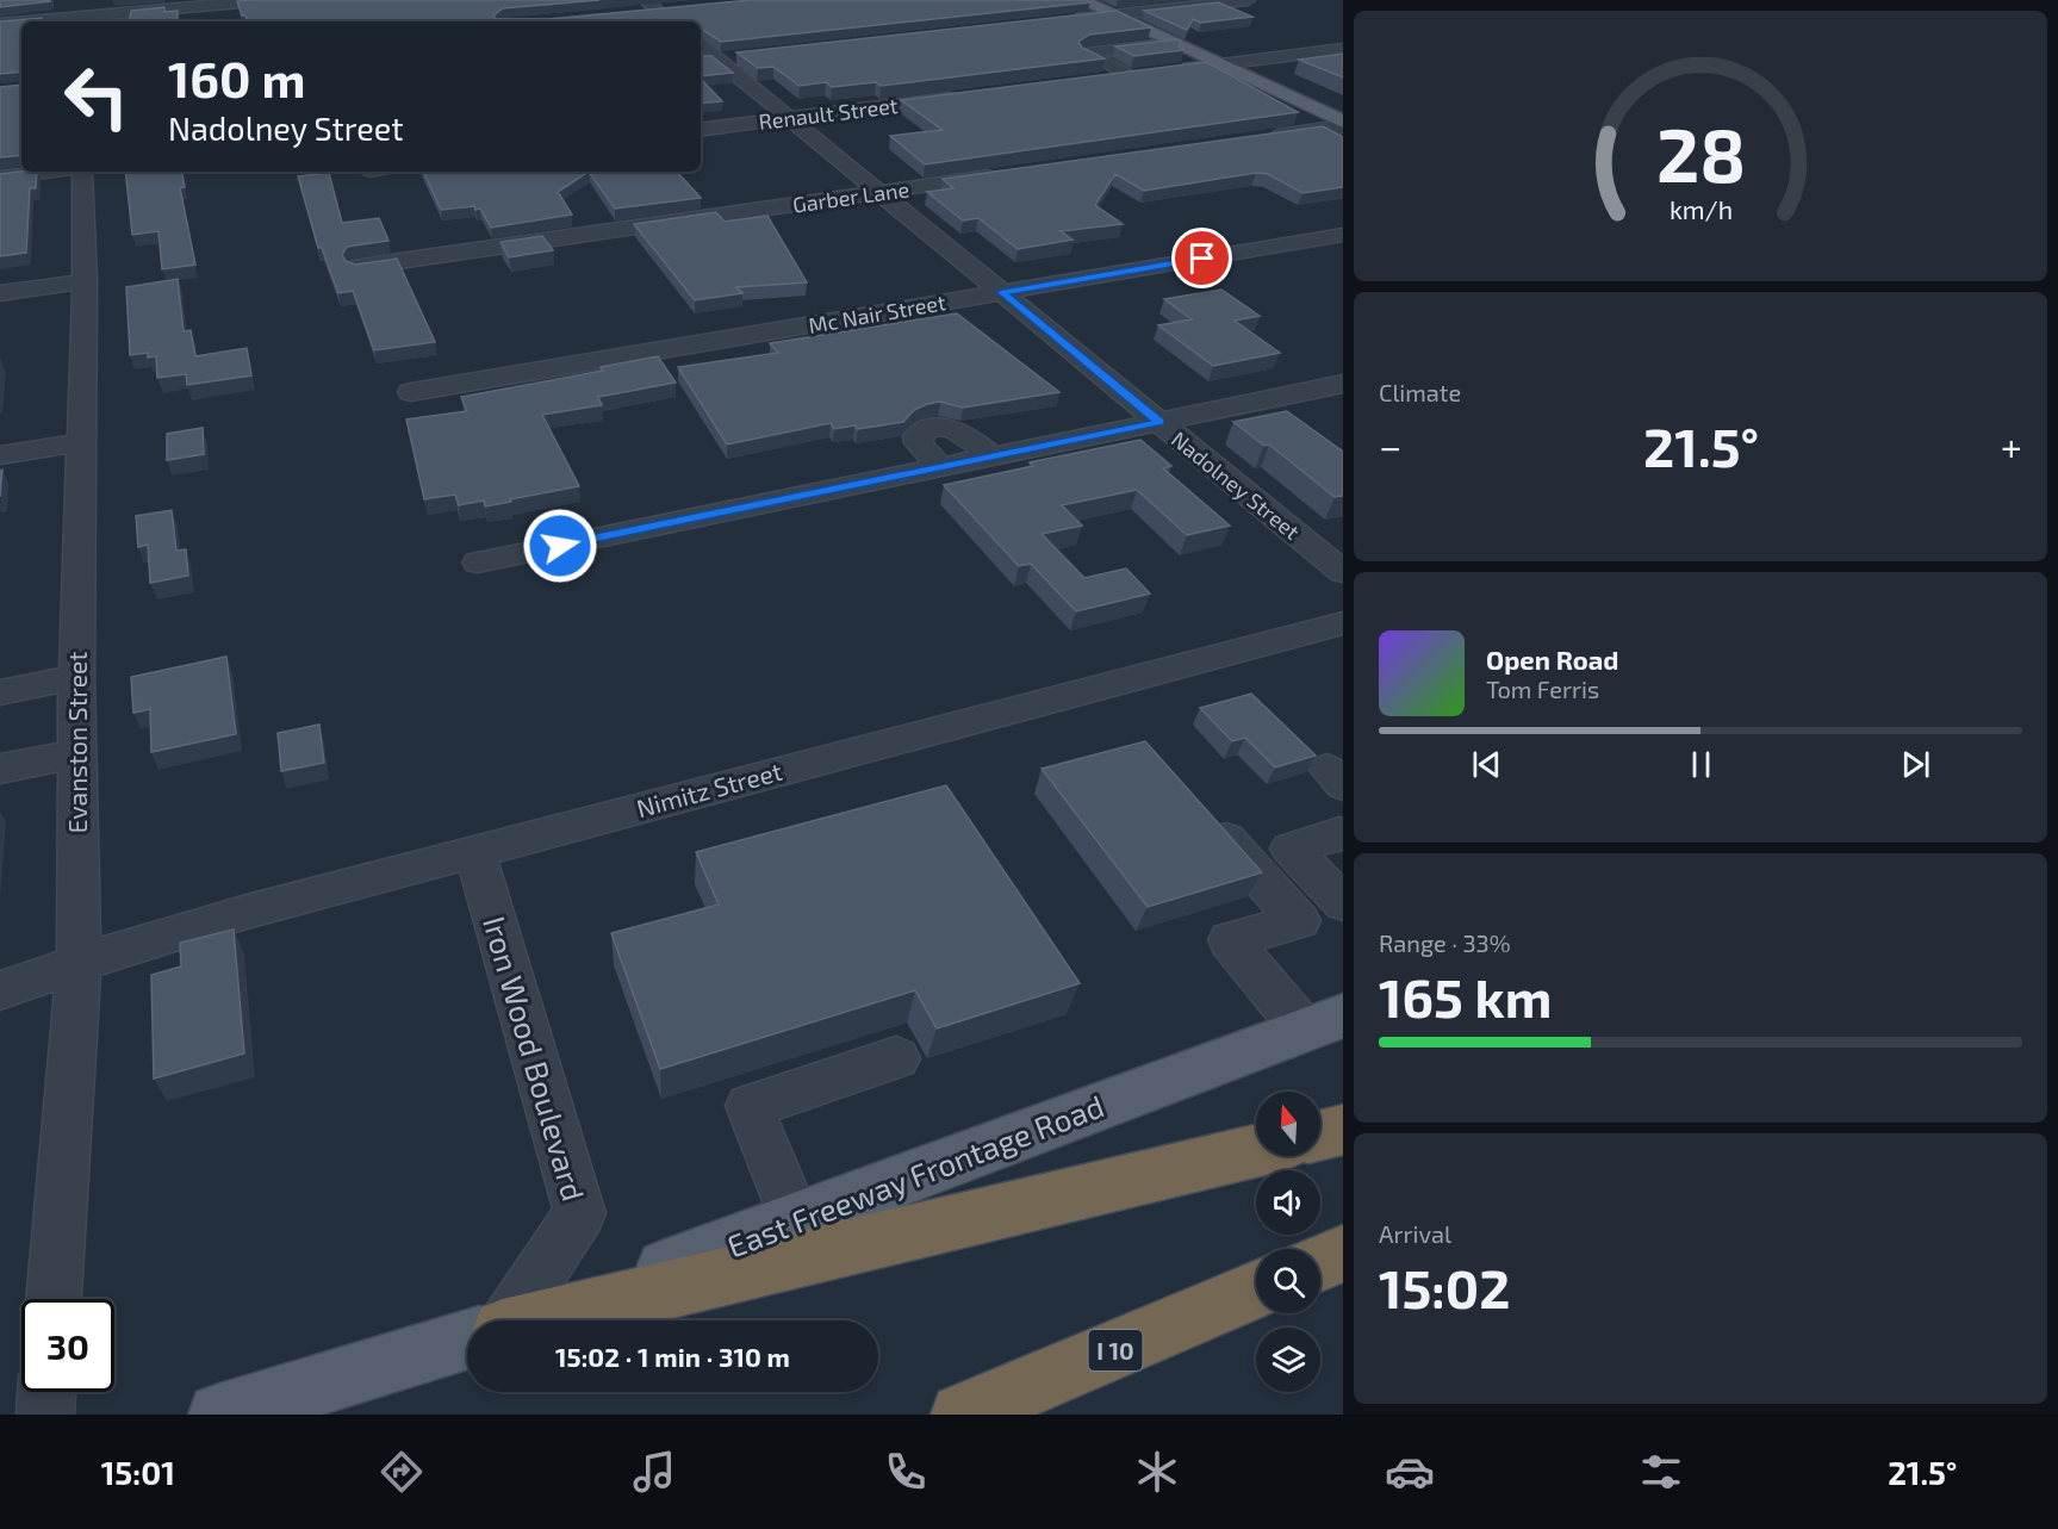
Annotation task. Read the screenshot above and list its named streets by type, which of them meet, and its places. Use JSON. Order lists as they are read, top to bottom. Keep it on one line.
{"streets":{"highway":["I 10"],"main road":["East Freeway Frontage Road"],"street":["Renault Street","Garber Lane","Mc Nair Street","Nadolney Street","Evanston Street","Nimitz Street","Iron Wood Boulevard"]},"crossings":[["Renault Street","Nadolney Street"],["Garber Lane","Nadolney Street"],["Mc Nair Street","Nadolney Street"],["Evanston Street","Nimitz Street"],["Nimitz Street","Iron Wood Boulevard"]],"north":"top","page":{"turn":["160 m","Nadolney Street"],"tile":["Climate",["Range · 33%","165 km"],["Arrival","15:02"]],"heat":["−","21.5°","+"],"song":["Open Road","Tom Ferris"],"limit":"30","trip":"15:02 · 1 min · 310 m","tabs":["15:01","21.5°"],"gauge":["28","km/h"]}}
